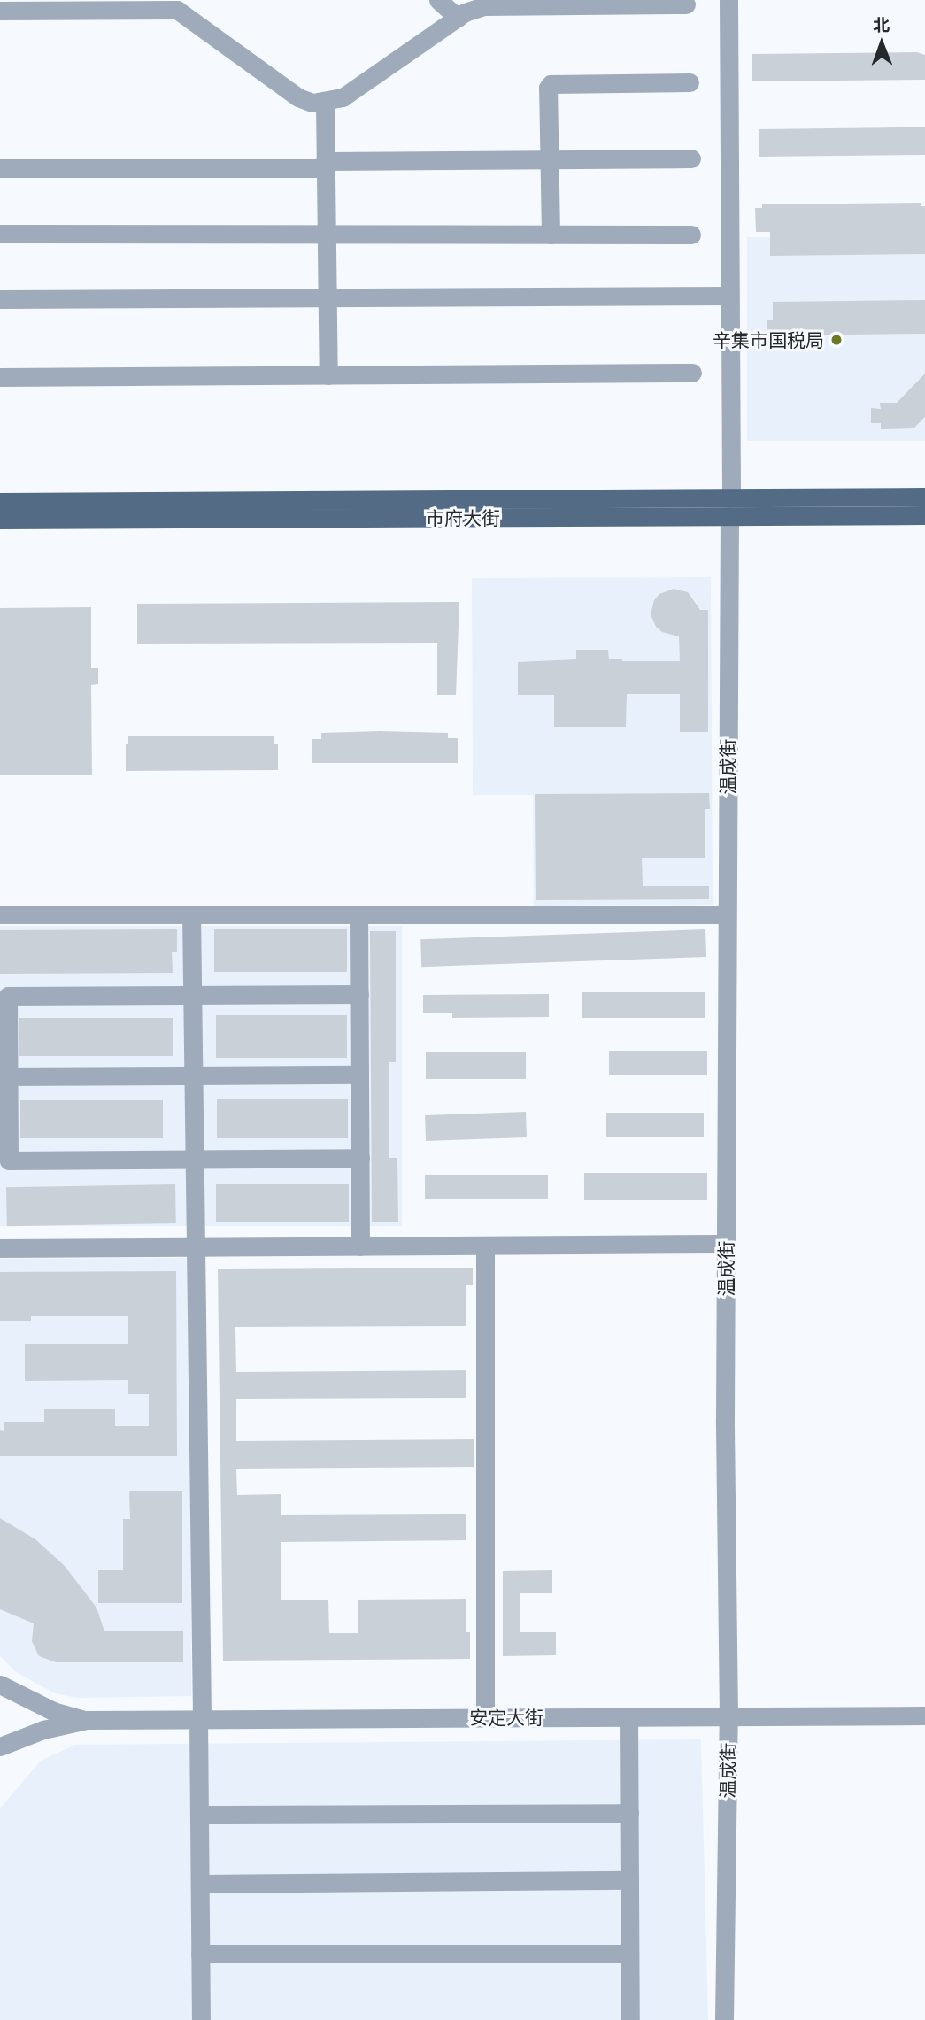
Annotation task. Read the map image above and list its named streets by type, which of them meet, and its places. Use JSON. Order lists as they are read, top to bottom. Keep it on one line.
{"streets":{"main road":["市府大街"],"street":["温成街","安定大街"]},"crossings":[["市府大街","温成街"],["温成街","安定大街"]],"places":["辛集市国税局"],"north":"top"}
